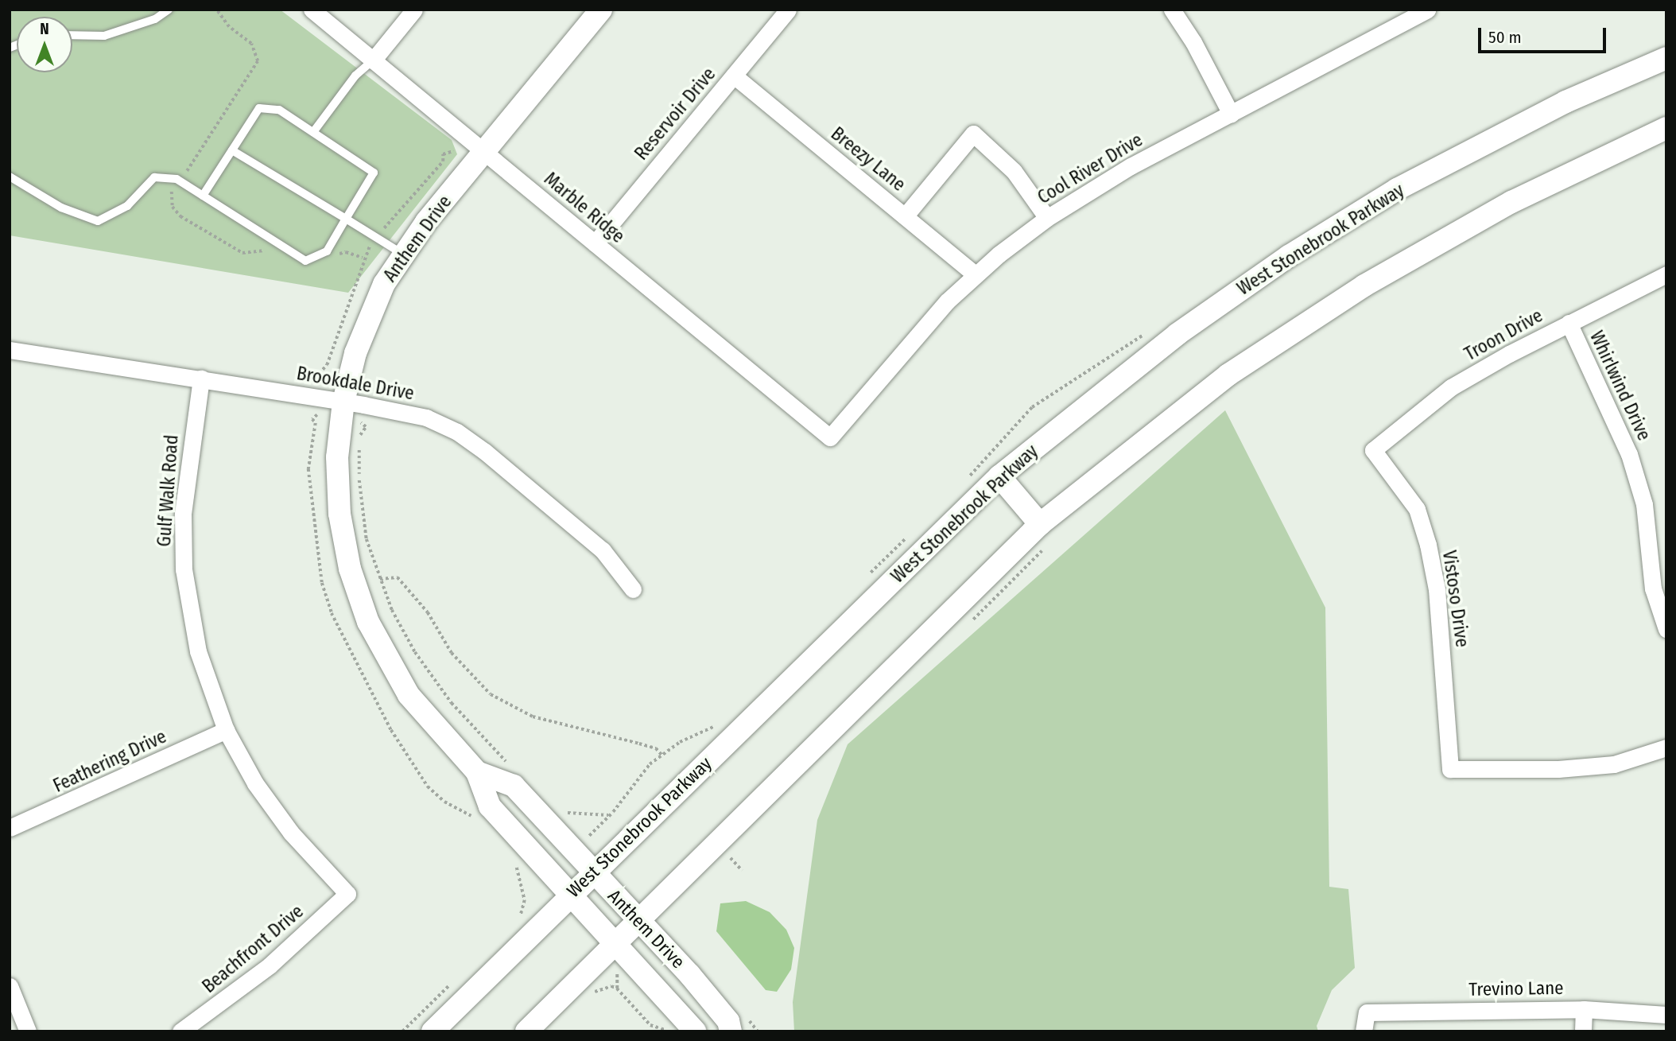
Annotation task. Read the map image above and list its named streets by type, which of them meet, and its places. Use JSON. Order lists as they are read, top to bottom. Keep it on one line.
{"streets":{"street":["Reservoir Drive","Breezy Lane","Cool River Drive","Marble Ridge","Anthem Drive","West Stonebrook Parkway","Troon Drive","Brookdale Drive","Whirlwind Drive","Gulf Walk Road","Vistoso Drive","Feathering Drive","Beachfront Drive","Trevino Lane"]},"crossings":[["Reservoir Drive","Breezy Lane"],["Reservoir Drive","Marble Ridge"],["Breezy Lane","Cool River Drive"],["Cool River Drive","Marble Ridge"],["Marble Ridge","Anthem Drive"],["Anthem Drive","West Stonebrook Parkway"],["Anthem Drive","Brookdale Drive"],["Troon Drive","Whirlwind Drive"],["Troon Drive","Vistoso Drive"],["Brookdale Drive","Gulf Walk Road"],["Gulf Walk Road","Feathering Drive"],["Gulf Walk Road","Beachfront Drive"]],"scale_bar":"50 m","north":"top"}
